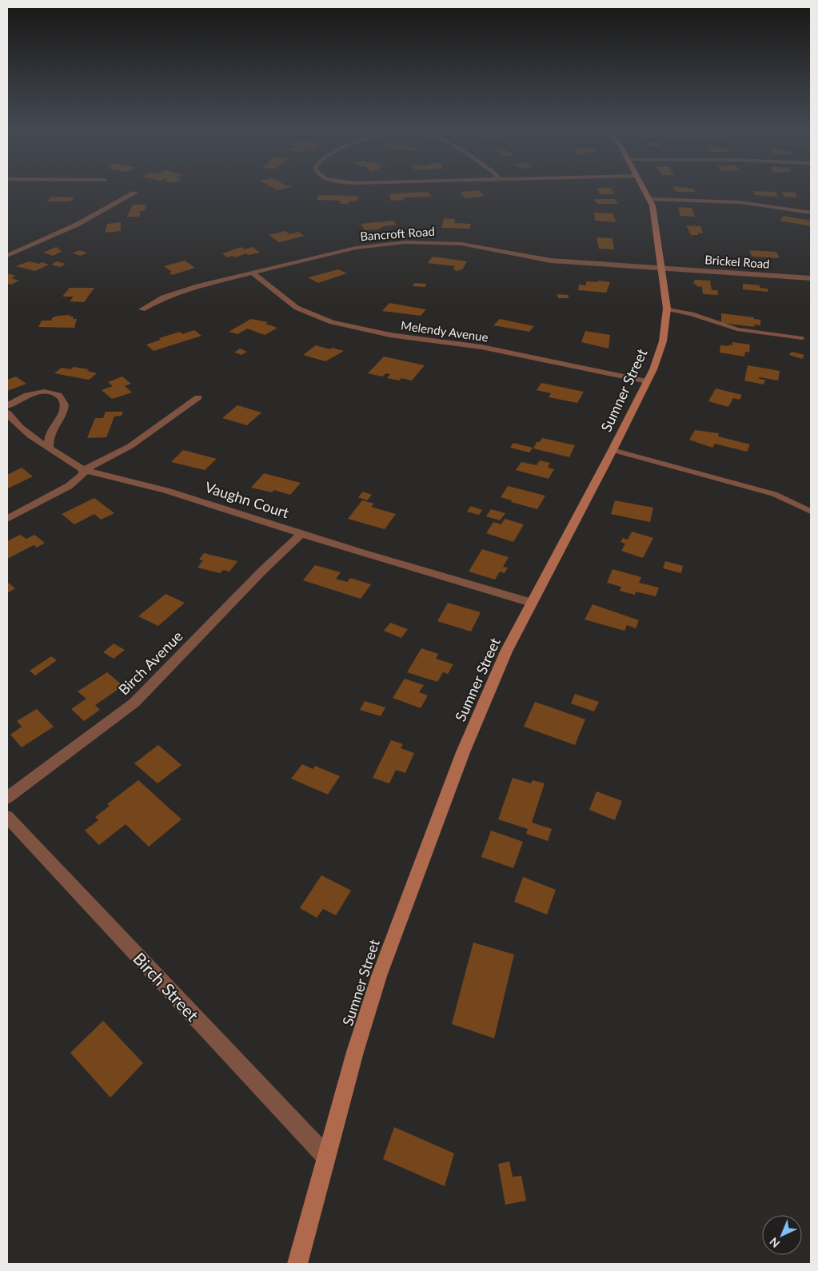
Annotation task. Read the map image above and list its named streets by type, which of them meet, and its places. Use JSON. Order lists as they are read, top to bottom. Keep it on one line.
{"streets":{"main road":["Sumner Street"],"street":["Bancroft Road","Brickel Road","Melendy Avenue","Vaughn Court","Birch Avenue","Birch Street"]},"crossings":[["Bancroft Road","Brickel Road"],["Bancroft Road","Melendy Avenue"],["Bancroft Road","Sumner Street"],["Brickel Road","Sumner Street"],["Melendy Avenue","Sumner Street"],["Sumner Street","Vaughn Court"],["Sumner Street","Birch Street"],["Vaughn Court","Birch Avenue"]],"north":"bottom left"}
